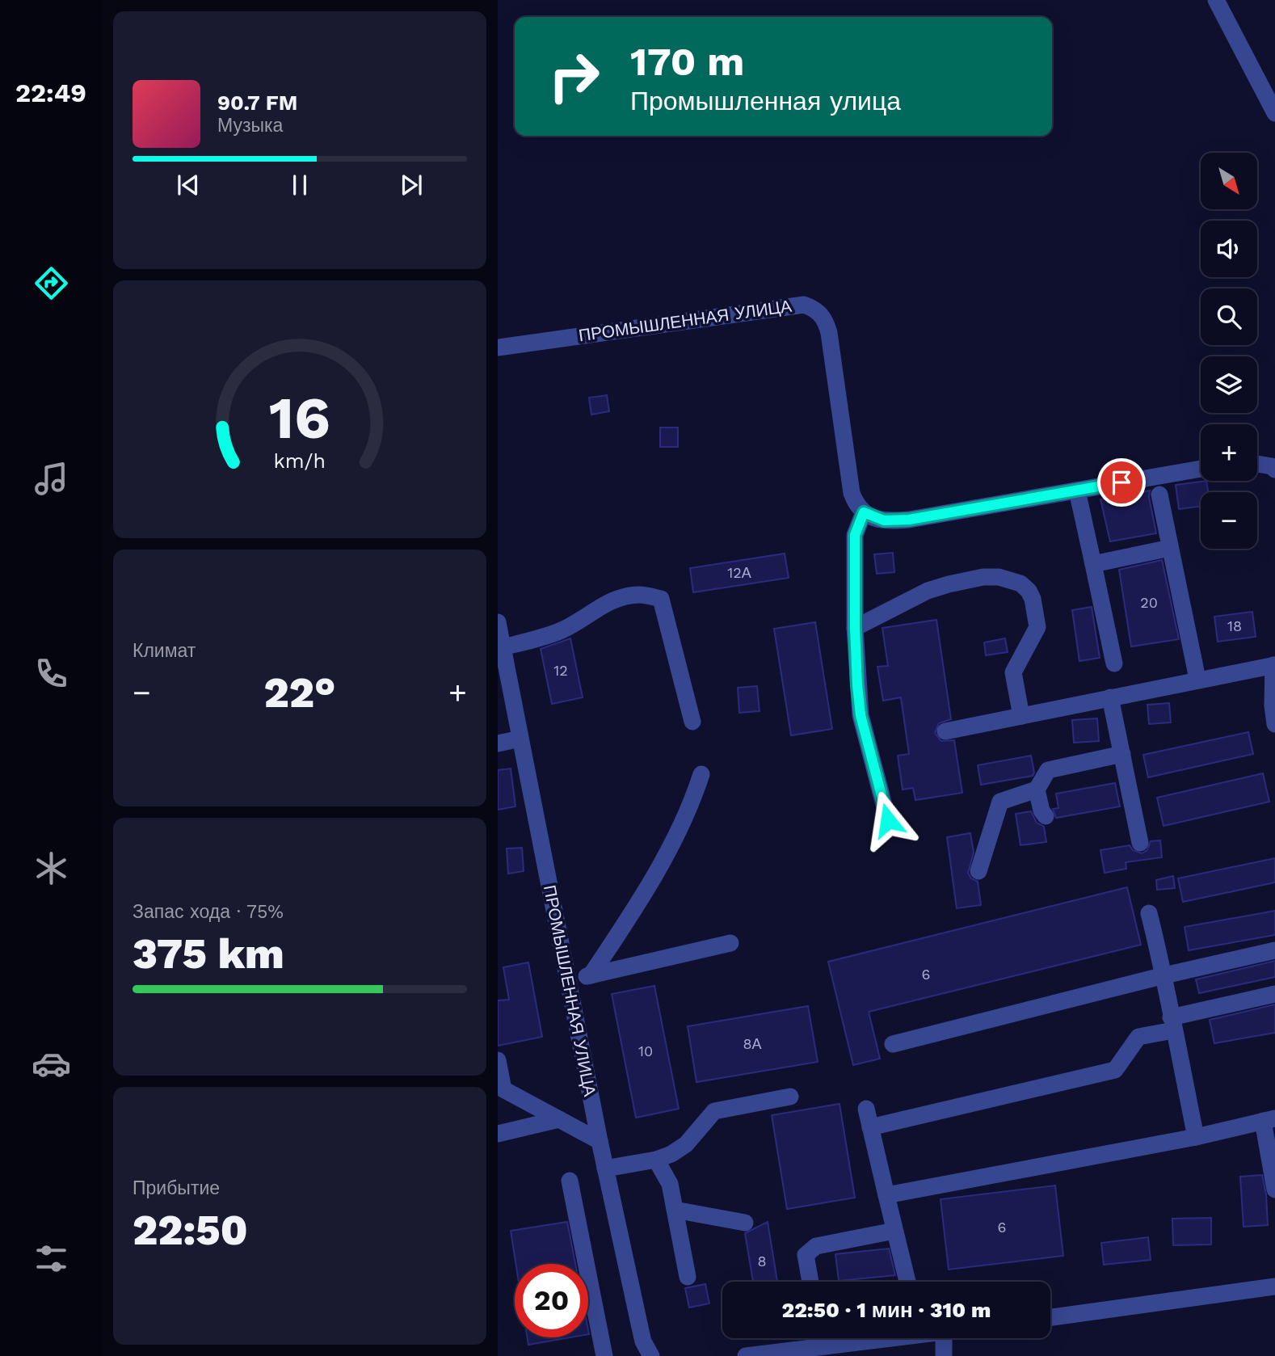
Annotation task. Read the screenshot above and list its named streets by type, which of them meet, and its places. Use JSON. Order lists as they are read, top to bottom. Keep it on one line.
{"streets":{"street":["ПРОМЫШЛЕННАЯ УЛИЦА"]},"house_numbers":["12А","20","18","12","6","8А","10","6","8"],"north":"bottom right","page":{"tabs":"22:49","turn":["170 m","Промышленная улица"],"song":["90.7 FM","Музыка"],"map_buttons":["+","−"],"tile":["Климат",["Запас хода · 75%","375 km"],["Прибытие","22:50"]],"heat":["−","22°","+"],"limit":"20","trip":"22:50 · 1 мин · 310 m","gauge":["16","km/h"]}}
